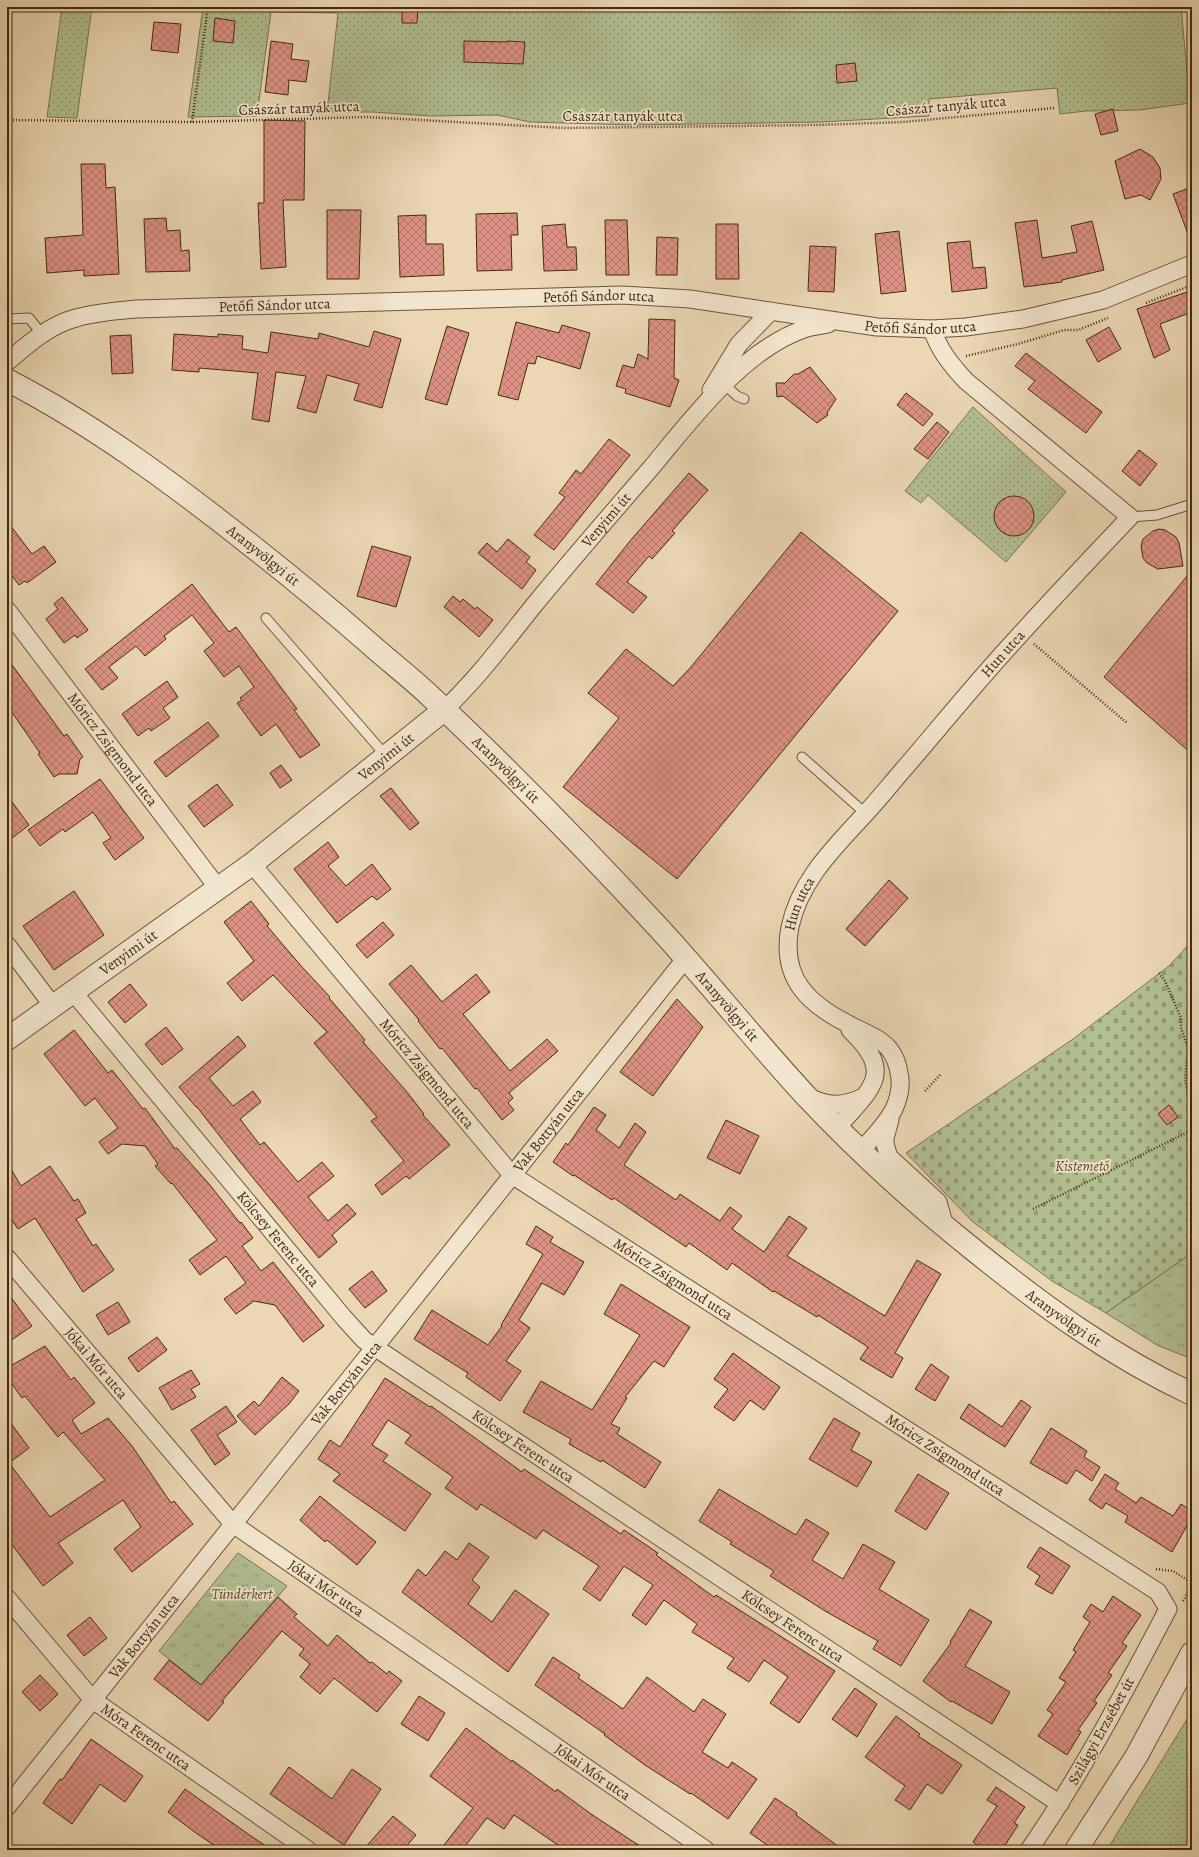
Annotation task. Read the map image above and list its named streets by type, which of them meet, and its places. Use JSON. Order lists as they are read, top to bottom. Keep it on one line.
{"streets":{"street":["Petőfi Sándor utca","Venyimi út","Aranyvölgyi út","Hun utca","Móricz Zsigmond utca","Vak Bottyán utca","Kölcsey Ferenc utca","Jókai Mór utca","Szilágyi Erzsébet út","Móra Ferenc utca"],"path":["Császár tanyák utca"]},"crossings":[["Petőfi Sándor utca","Venyimi út"],["Venyimi út","Aranyvölgyi út"],["Venyimi út","Móricz Zsigmond utca"],["Venyimi út","Kölcsey Ferenc utca"],["Aranyvölgyi út","Hun utca"],["Aranyvölgyi út","Vak Bottyán utca"],["Móricz Zsigmond utca","Vak Bottyán utca"],["Móricz Zsigmond utca","Szilágyi Erzsébet út"],["Vak Bottyán utca","Kölcsey Ferenc utca"],["Vak Bottyán utca","Jókai Mór utca"],["Vak Bottyán utca","Móra Ferenc utca"],["Kölcsey Ferenc utca","Szilágyi Erzsébet út"]],"parks":["Kistemető","Tündérkert"]}
